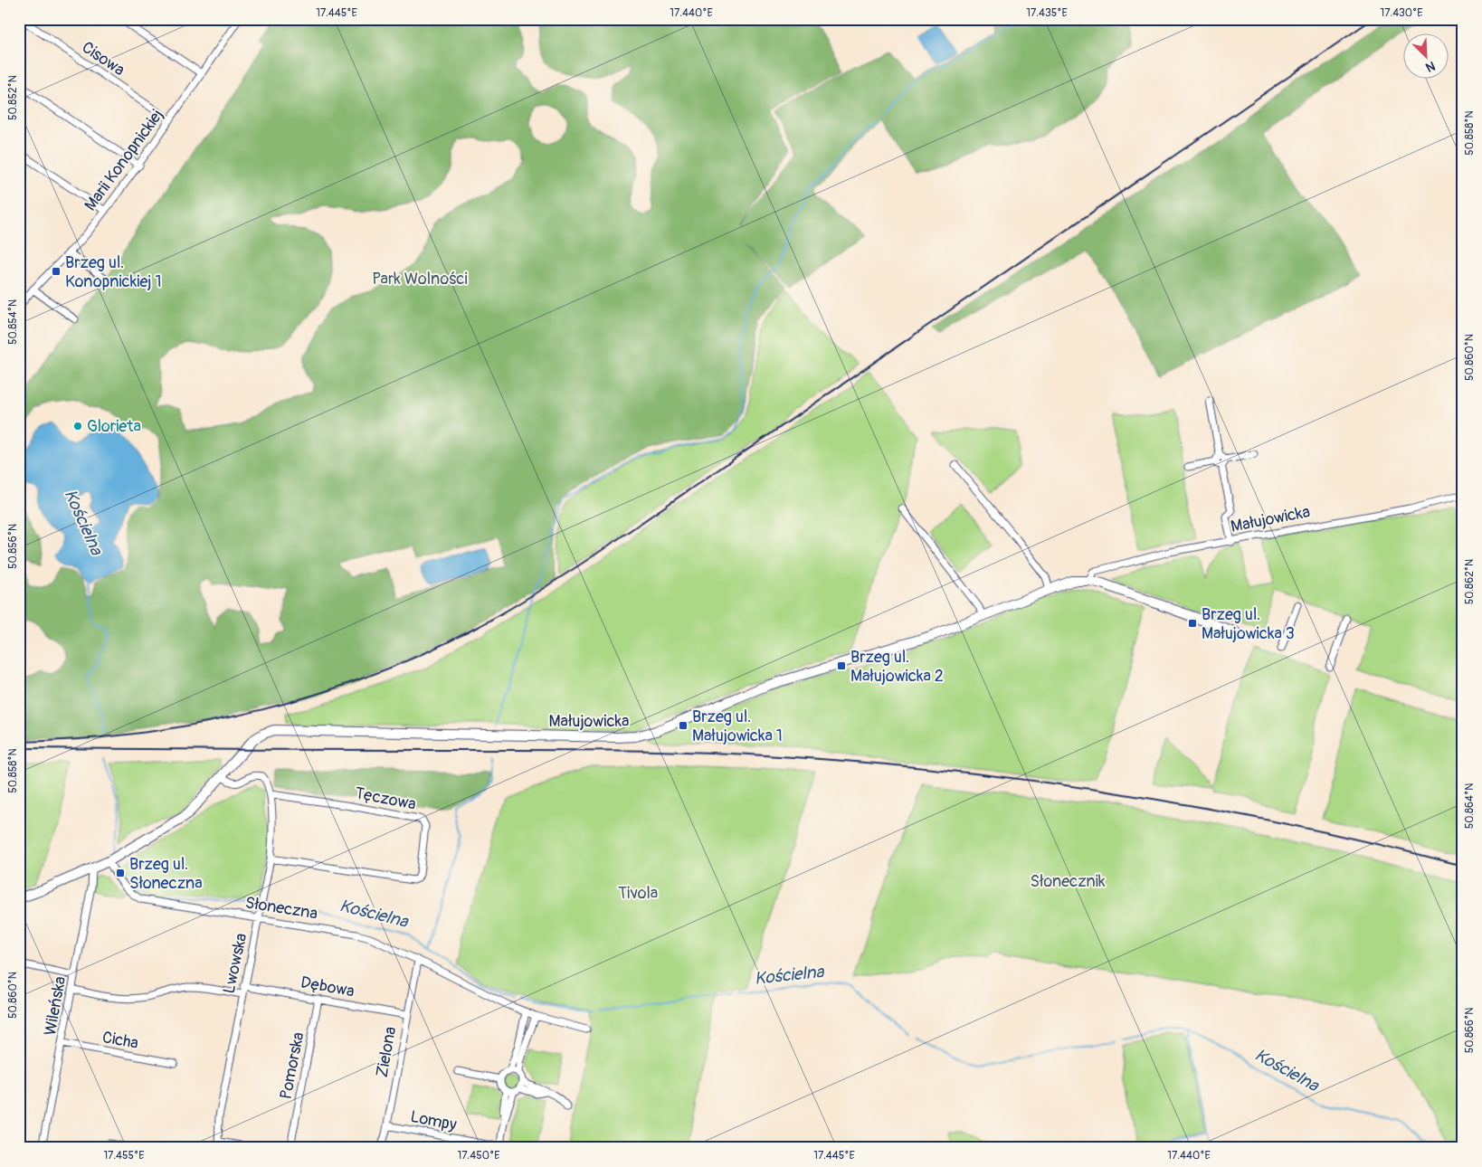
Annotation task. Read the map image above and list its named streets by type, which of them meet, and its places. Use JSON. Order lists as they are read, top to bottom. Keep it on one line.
{"streets":{"street":["Cisowa","Marii Konopnickiej","Małujowicka","Tęczowa","Słoneczna","Lwowska","Dębowa","Wileńska","Cicha","Zielona","Pomorska","Lompy"]},"crossings":[["Cisowa","Marii Konopnickiej"],["Małujowicka","Słoneczna"],["Małujowicka","Lwowska"],["Małujowicka","Wileńska"],["Tęczowa","Lwowska"],["Słoneczna","Lwowska"],["Słoneczna","Zielona"],["Lwowska","Dębowa"],["Dębowa","Zielona"],["Dębowa","Pomorska"],["Wileńska","Cicha"],["Zielona","Lompy"]],"water":["Kościelna"],"parks":["Park Wolności","Słonecznik","Tivola"],"places":{"transit":["Brzeg ul. Konopnickiej 1","Brzeg ul. Małujowicka 3","Brzeg ul. Małujowicka 2","Brzeg ul. Małujowicka 1","Brzeg ul. Słoneczna"],"other":["Glorieta"]},"north":"bottom right","coordinates":["17.445°E","17.440°E","17.435°E","17.430°E","50.852°N","50.858°N","50.854°N","50.860°N","50.856°N","50.862°N","50.864°N","50.866°N","17.455°E","17.450°E"]}
